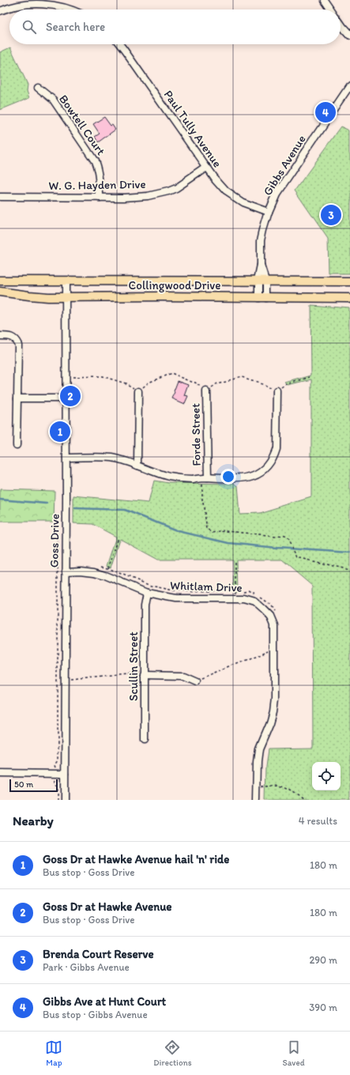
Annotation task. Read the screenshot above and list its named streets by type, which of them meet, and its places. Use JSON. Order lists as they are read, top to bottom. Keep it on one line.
{"streets":{"main road":["Collingwood Drive"],"street":["Bowtell Court","Paul Tully Avenue","Gibbs Avenue","W. G. Hayden Drive","Forde Street","Goss Drive","Whitlam Drive","Scullin Street"]},"crossings":[["Bowtell Court","W. G. Hayden Drive"],["Paul Tully Avenue","Gibbs Avenue"],["Paul Tully Avenue","W. G. Hayden Drive"],["Gibbs Avenue","Collingwood Drive"],["Collingwood Drive","Goss Drive"],["Goss Drive","Whitlam Drive"],["Whitlam Drive","Scullin Street"]],"scale_bar":"50 m","page":{"search":"Search here","pins":["4","3","2","1"],"scale":"50 m","heading":["Nearby","4 results"],"list":[{"mark":"1","name":"Goss Dr at Hawke Avenue hail 'n' ride","note":"Bus stop · Goss Drive","value":"180 m"},{"mark":"2","name":"Goss Dr at Hawke Avenue","note":"Bus stop · Goss Drive","value":"180 m"},{"mark":"3","name":"Brenda Court Reserve","note":"Park · Gibbs Avenue","value":"290 m"},{"mark":"4","name":"Gibbs Ave at Hunt Court","note":"Bus stop · Gibbs Avenue","value":"390 m"}],"nav":["Map","Directions","Saved"]}}
